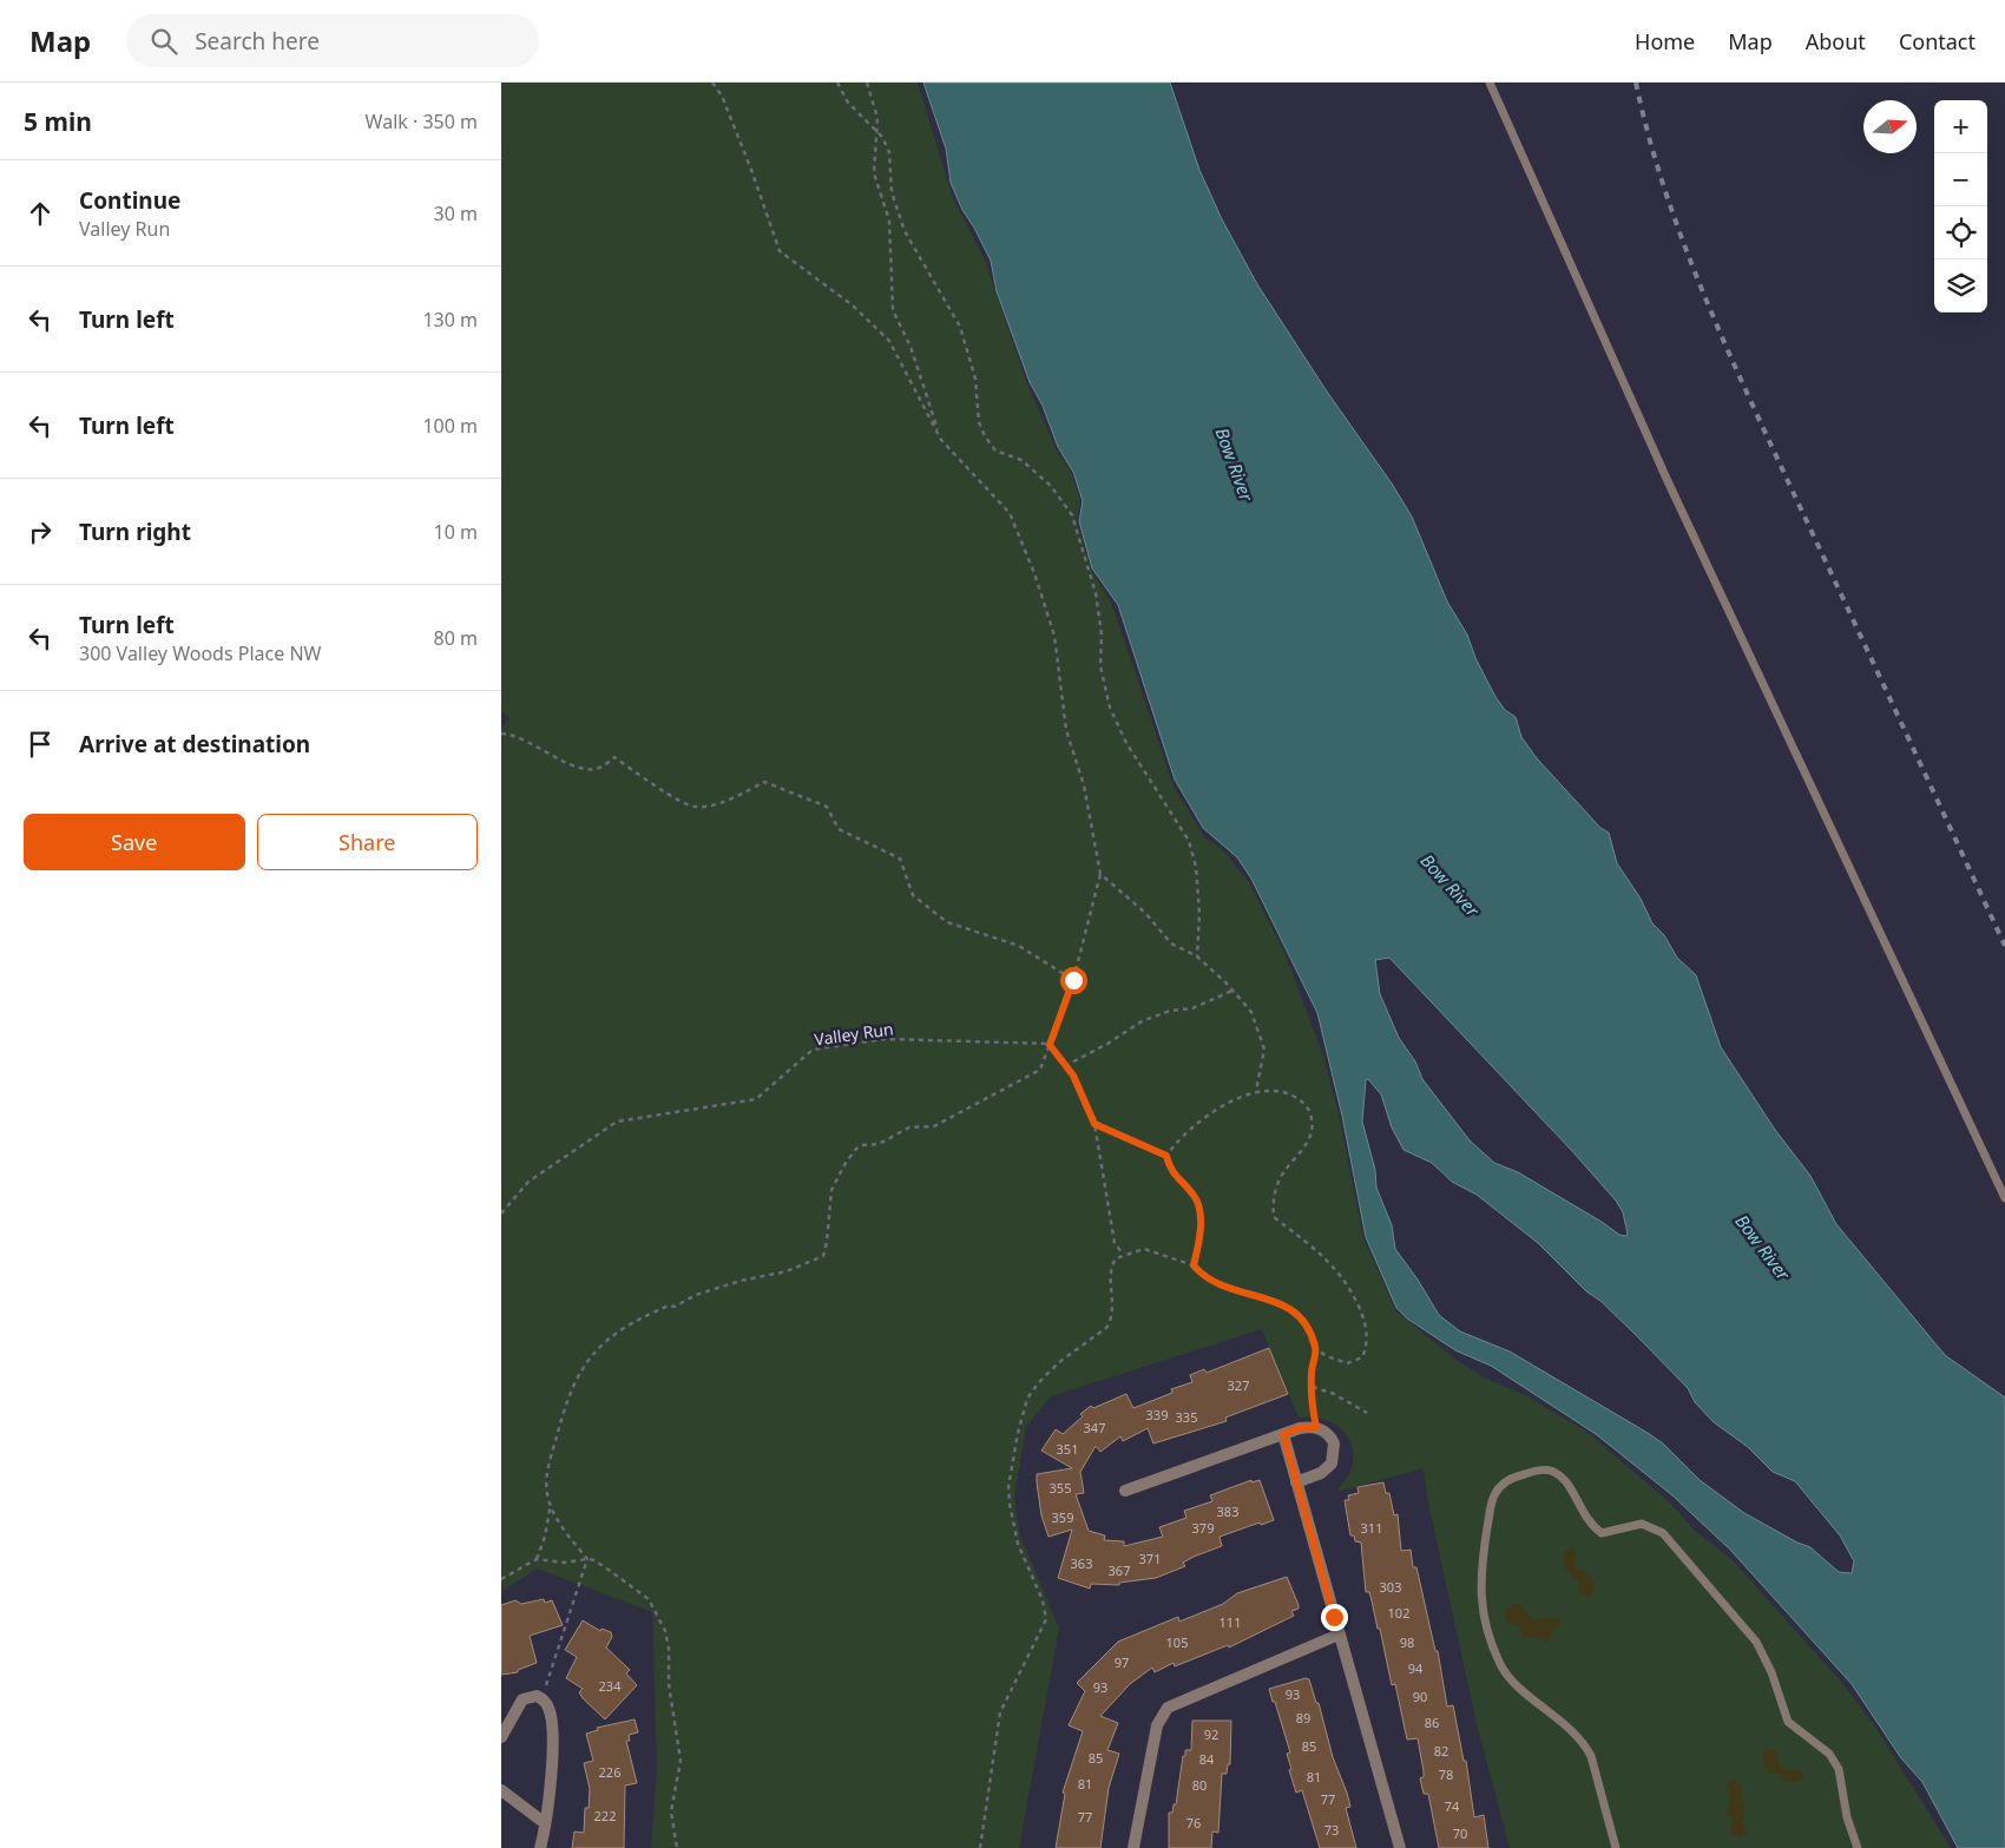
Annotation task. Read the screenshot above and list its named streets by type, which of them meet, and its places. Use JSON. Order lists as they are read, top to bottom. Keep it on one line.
{"streets":{"path":["Valley Run"]},"water":["Bow River"],"house_numbers":["327","339","335","347","351","355","383","359","379","311","371","363","367","303","102","111","105","98","97","94","234","93","93","90","89","86","92","85","82","85","84","226","78","81","81","80","77","74","222","77","76","73","70"],"north":"right","page":{"header":"Map","search":"Search here","nav":["Home","Map","About","Contact"],"heading":["5 min","Walk · 350 m"],"map_buttons":["+","−"],"list":[["Continue","Valley Run","30 m"],["Turn left","130 m"],["Turn left","100 m"],["Turn right","10 m"],["Turn left","300 Valley Woods Place NW","80 m"],"Arrive at destination"],"buttons":["Save","Share"]}}
